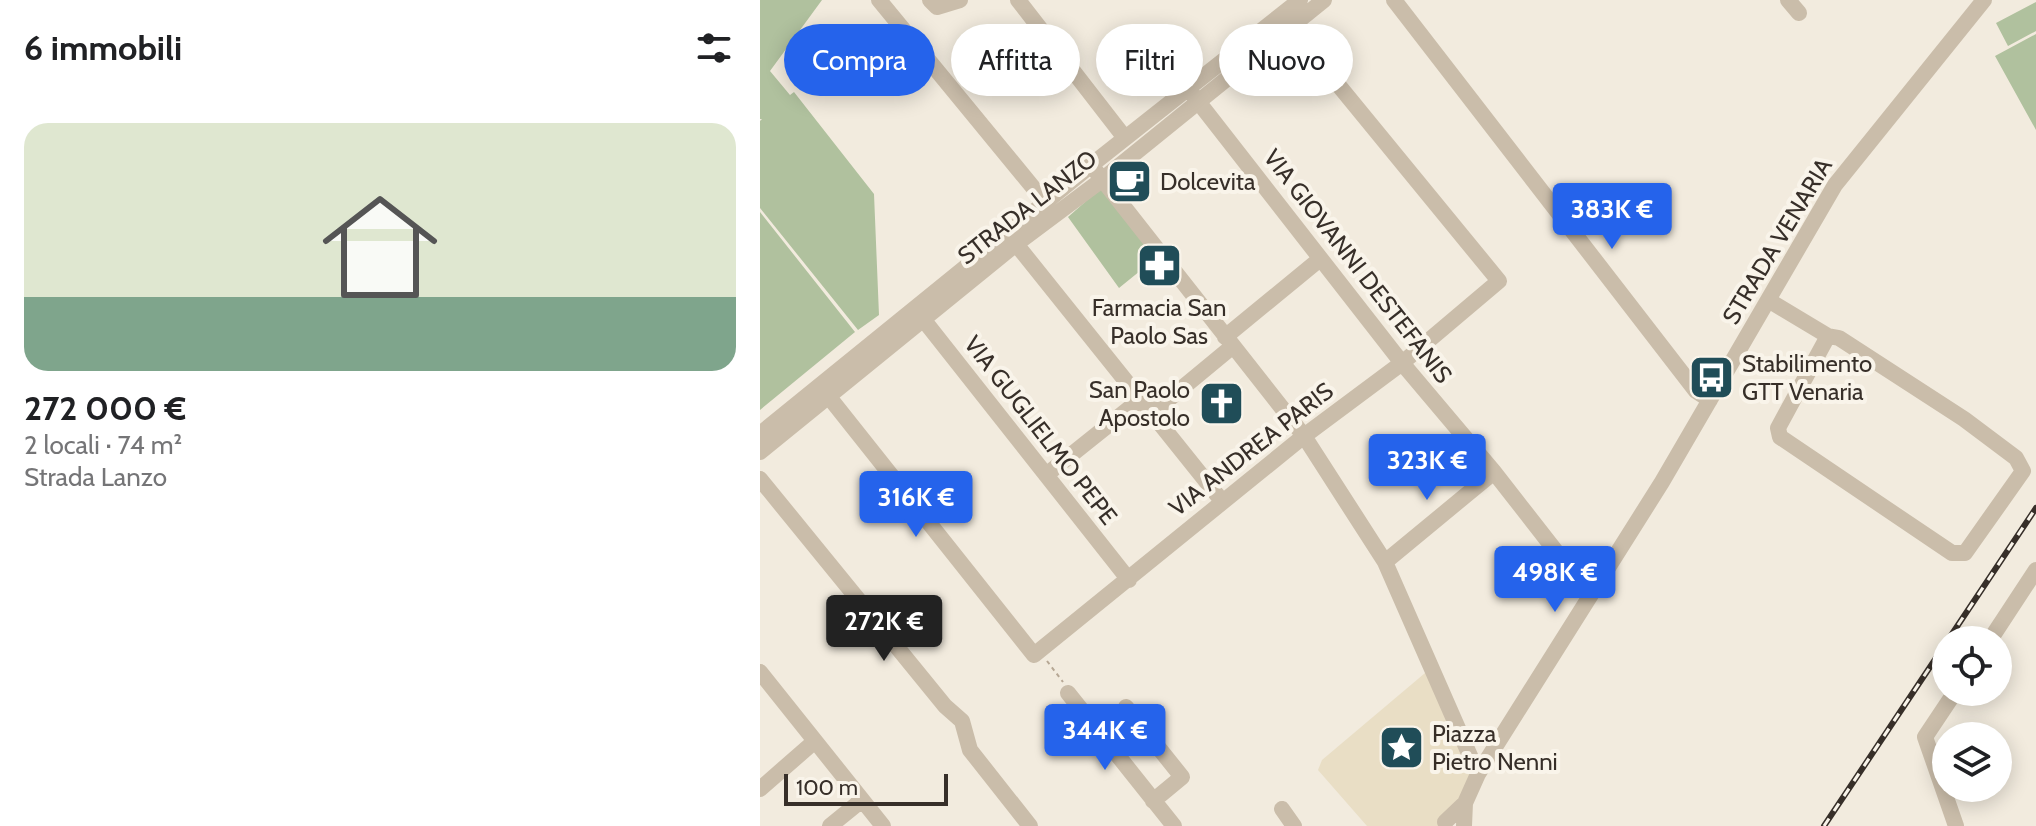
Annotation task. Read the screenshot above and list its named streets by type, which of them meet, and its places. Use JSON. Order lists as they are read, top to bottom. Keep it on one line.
{"streets":{"street":["STRADA LANZO","STRADA VENARIA","VIA GIOVANNI DESTEFANIS","VIA GUGLIELMO PEPE","VIA ANDREA PARIS"]},"crossings":[["STRADA LANZO","VIA GUGLIELMO PEPE"],["STRADA LANZO","VIA ANDREA PARIS"],["STRADA VENARIA","VIA GIOVANNI DESTEFANIS"],["VIA GIOVANNI DESTEFANIS","VIA ANDREA PARIS"],["VIA GUGLIELMO PEPE","VIA ANDREA PARIS"]],"places":{"cafe":["Dolcevita"],"pharmacy":["Farmacia San Paolo Sas"],"bus stop":["Stabilimento GTT Venaria"],"church":["San Paolo Apostolo"],"place":["Piazza Pietro Nenni"]},"scale_bar":"100 m","page":{"heading":"6 immobili","chip":["Compra","Affitta","Filtri","Nuovo"],"list":[{"name":"272 000 €","note":"2 locali · 74 m² · Strada Lanzo"}],"price":["383K €","323K €","316K €","498K €","272K €","344K €"],"scale":"100 m"}}
